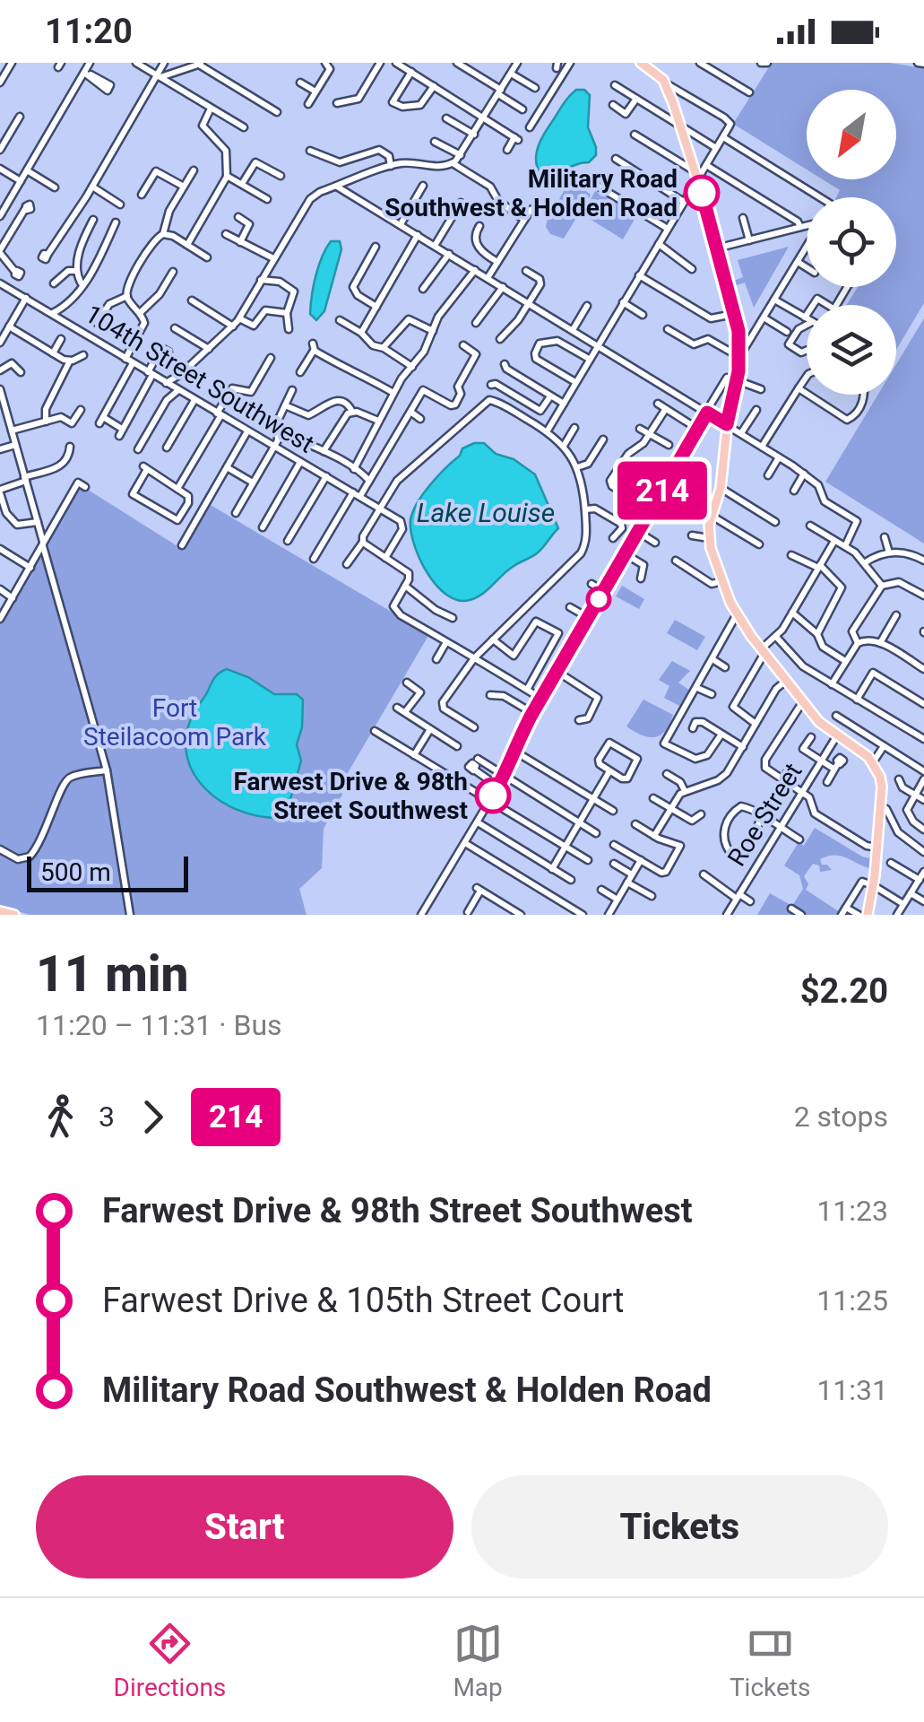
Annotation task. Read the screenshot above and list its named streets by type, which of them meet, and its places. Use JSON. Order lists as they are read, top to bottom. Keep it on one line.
{"streets":{"street":["104th Street Southwest","Roe Street"]},"water":["Lake Louise"],"parks":["Fort Steilacoom Park"],"places":["Military Road Southwest & Holden Road","Farwest Drive & 98th Street Southwest"],"lines":["bus line 214"],"scale_bar":"500 m","north":"bottom left","page":{"status":"11:20","on_map":"214","scale":"500 m","heading":["11 min","11:20 – 11:31 · Bus","$2.20"],"legs":["3","214","2 stops"],"list":[{"name":"Farwest Drive & 98th Street Southwest","value":"11:23"},{"name":"Farwest Drive & 105th Street Court","value":"11:25"},{"name":"Military Road Southwest & Holden Road","value":"11:31"}],"buttons":["Start","Tickets"],"tabs":["Directions","Map","Tickets"]}}
